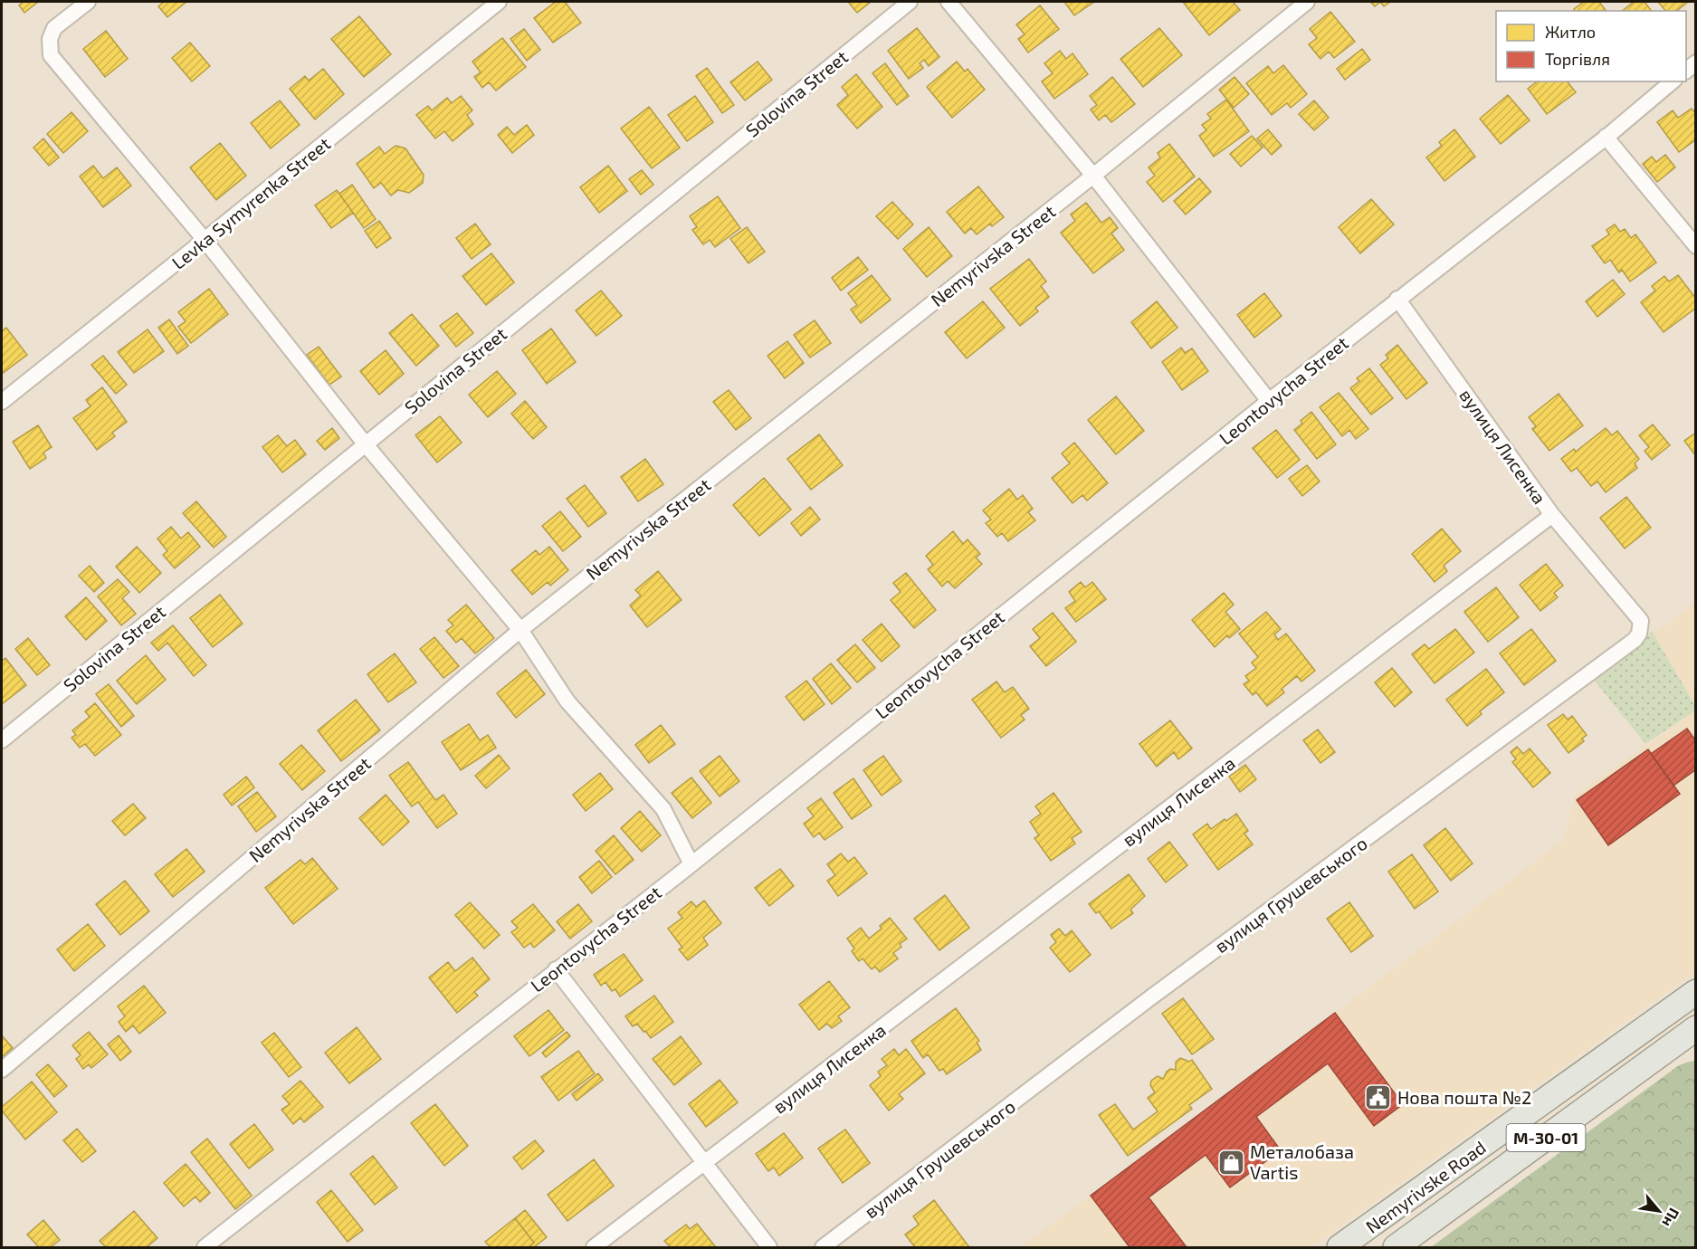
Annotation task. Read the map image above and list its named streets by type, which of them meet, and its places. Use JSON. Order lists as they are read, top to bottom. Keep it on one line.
{"streets":{"main road":["М-30-01","Nemyrivske Road"],"street":["Solovina Street","Levka Symyrenka Street","Nemyrivska Street","Leontovycha Street","вулиця Лисенка","вулиця Грушевського"]},"crossings":[["Leontovycha Street","вулиця Лисенка"],["вулиця Лисенка","вулиця Грушевського"]],"places":{"public building":["Нова пошта №2"],"shop":["Металобаза Vartis"]},"legend":["Житло","Торгівля"],"north":"bottom right"}
